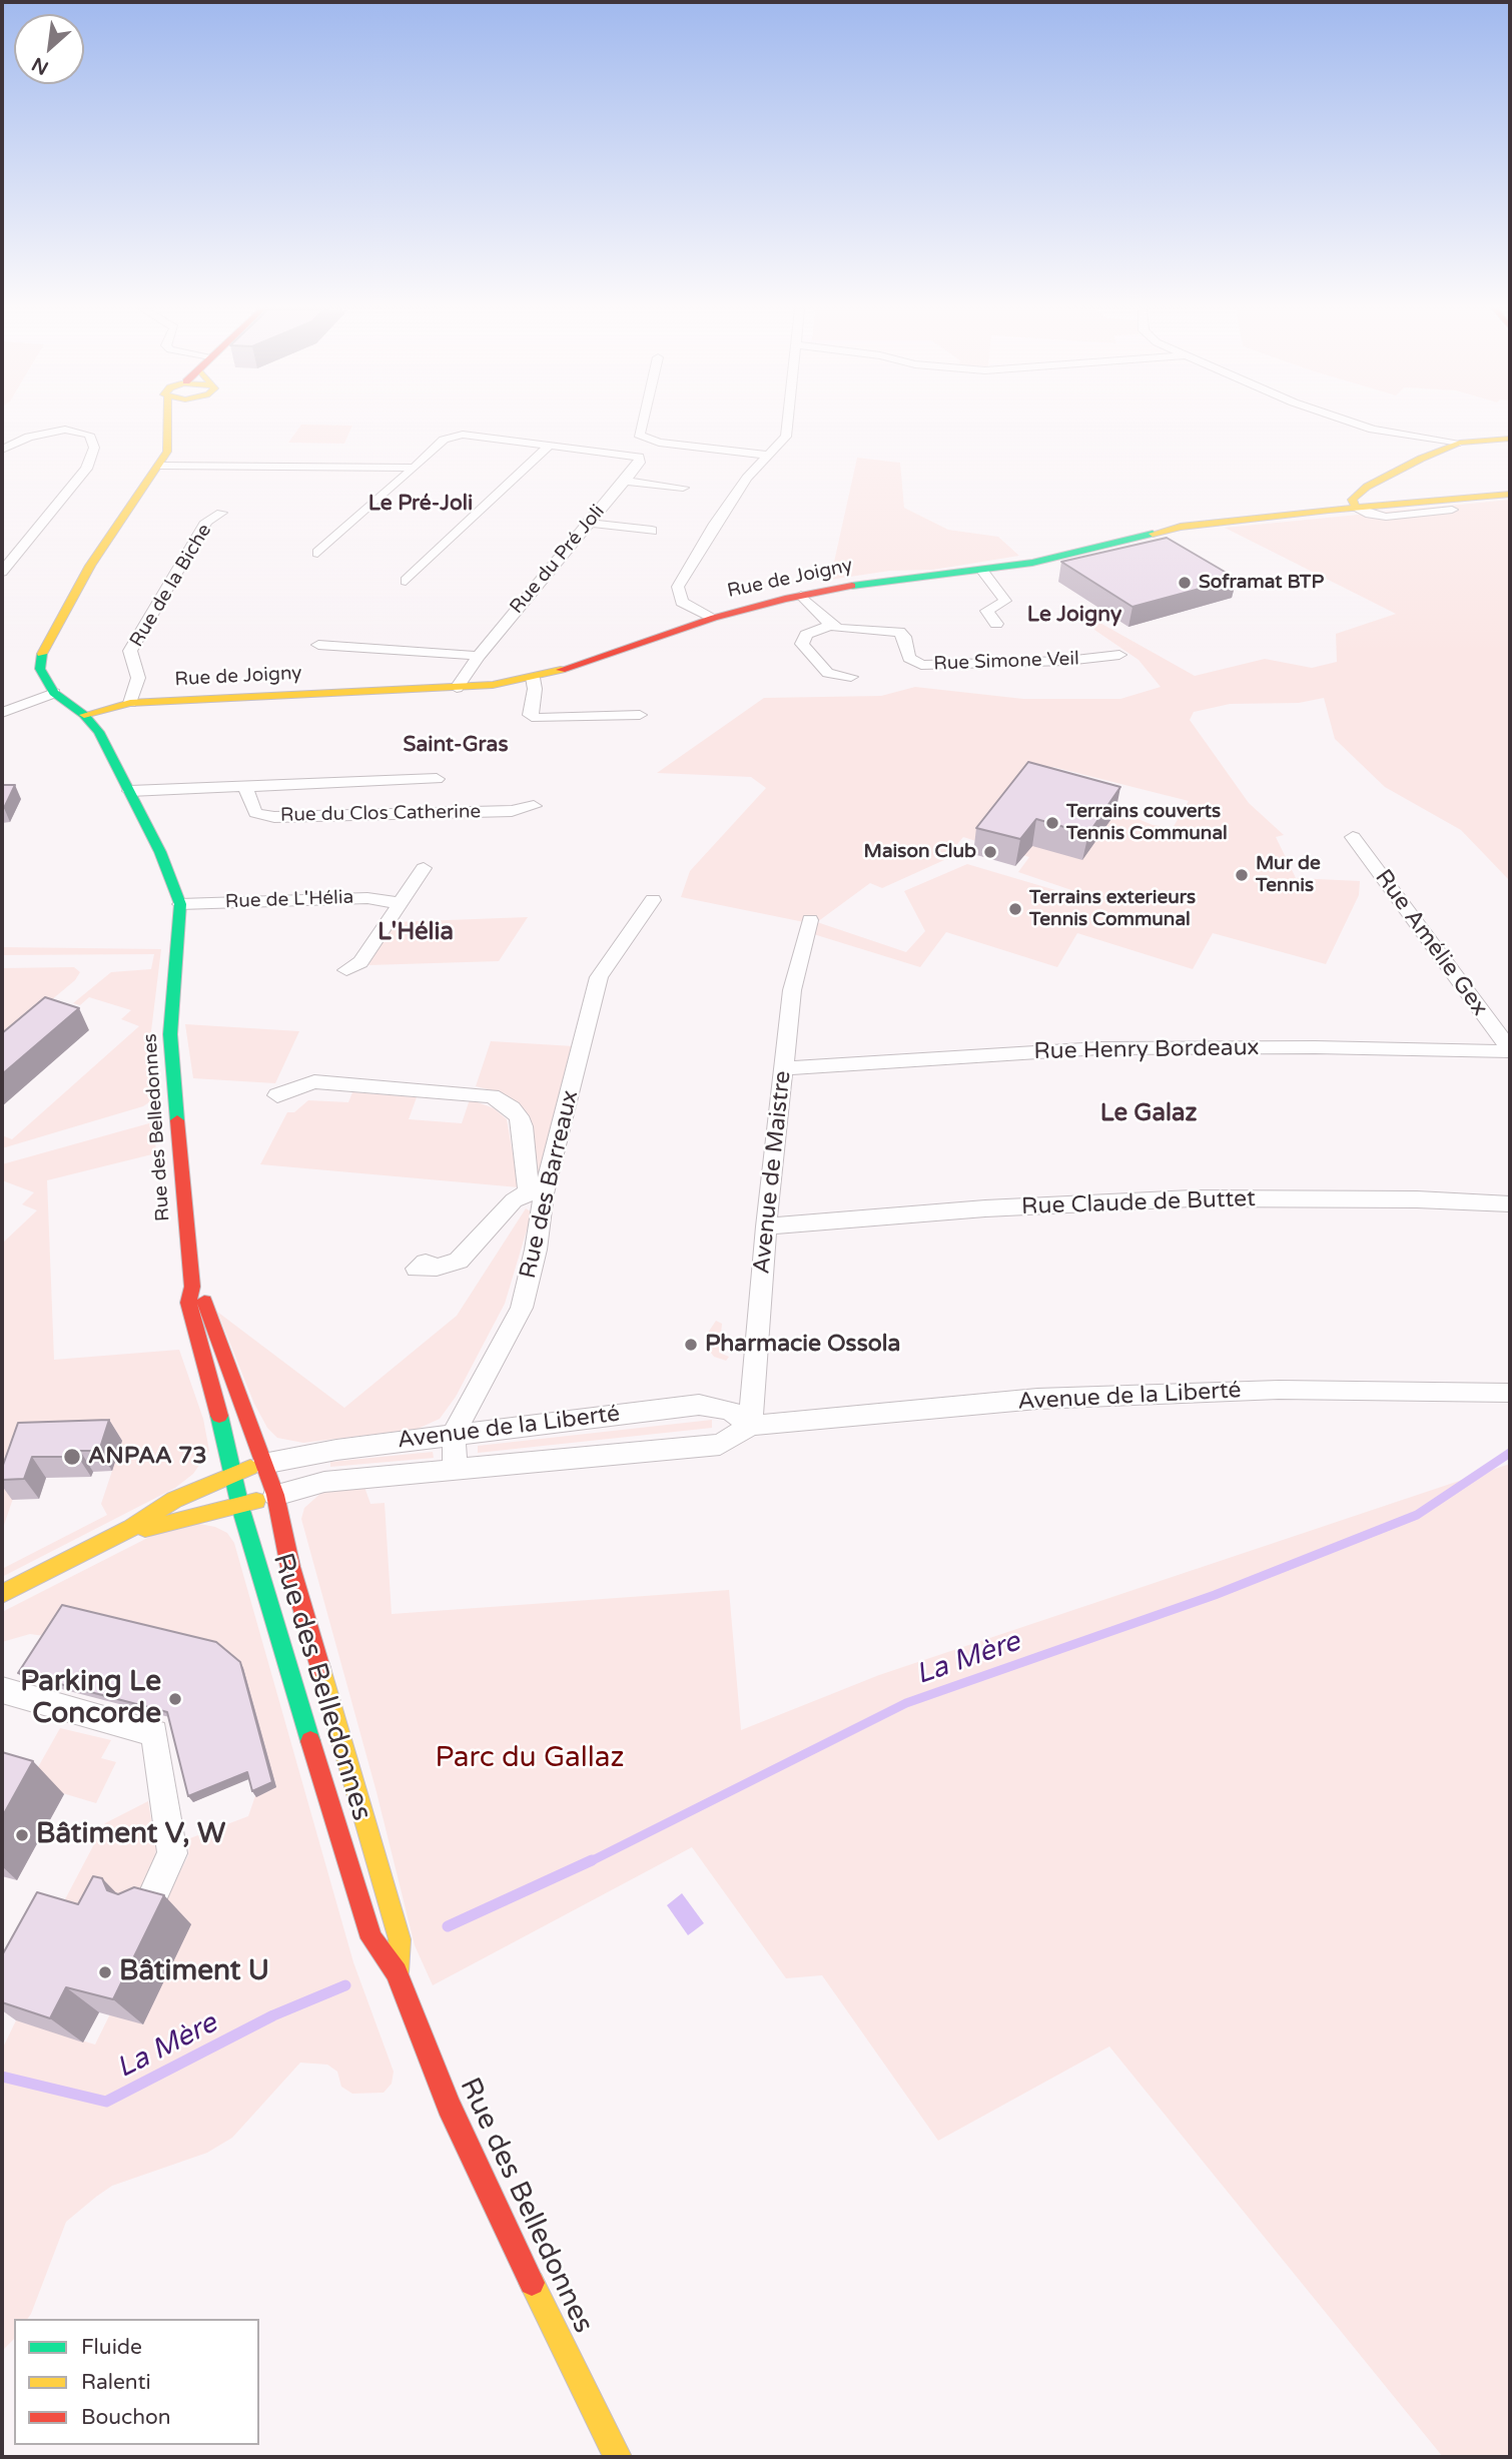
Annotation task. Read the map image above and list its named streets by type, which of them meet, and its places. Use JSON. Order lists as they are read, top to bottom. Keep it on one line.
{"streets":{"main road":["Rue de Joigny","Rue des Belledonnes"],"street":["Rue du Pré Joli","Rue de la Biche","Rue Simone Veil","Rue du Clos Catherine","Rue de L'Hélia","Rue Amélie Gex","Rue Henry Bordeaux","Avenue de Maistre","Rue des Barreaux","Rue Claude de Buttet","Avenue de la Liberté"]},"crossings":[["Rue du Pré Joli","Rue de Joigny"],["Rue de Joigny","Rue de la Biche"],["Rue de Joigny","Rue des Belledonnes"],["Rue du Clos Catherine","Rue des Belledonnes"],["Rue de L'Hélia","Rue des Belledonnes"],["Rue Amélie Gex","Rue Henry Bordeaux"],["Rue Henry Bordeaux","Avenue de Maistre"],["Rue des Belledonnes","Avenue de la Liberté"],["Avenue de Maistre","Rue Claude de Buttet"],["Avenue de Maistre","Avenue de la Liberté"],["Rue des Barreaux","Avenue de la Liberté"]],"districts":["Le Pré-Joli","Le Joigny","Saint-Gras","L'Hélia","Le Galaz"],"water":["La Mère"],"parks":["Parc du Gallaz"],"places":["Soframat BTP","Terrains couverts Tennis Communal","Maison Club","Mur de Tennis","Terrains exterieurs Tennis Communal","Pharmacie Ossola","ANPAA 73","Parking Le Concorde","Bâtiment V, W","Bâtiment U"],"legend":["Fluide","Ralenti","Bouchon"],"north":"bottom left"}
